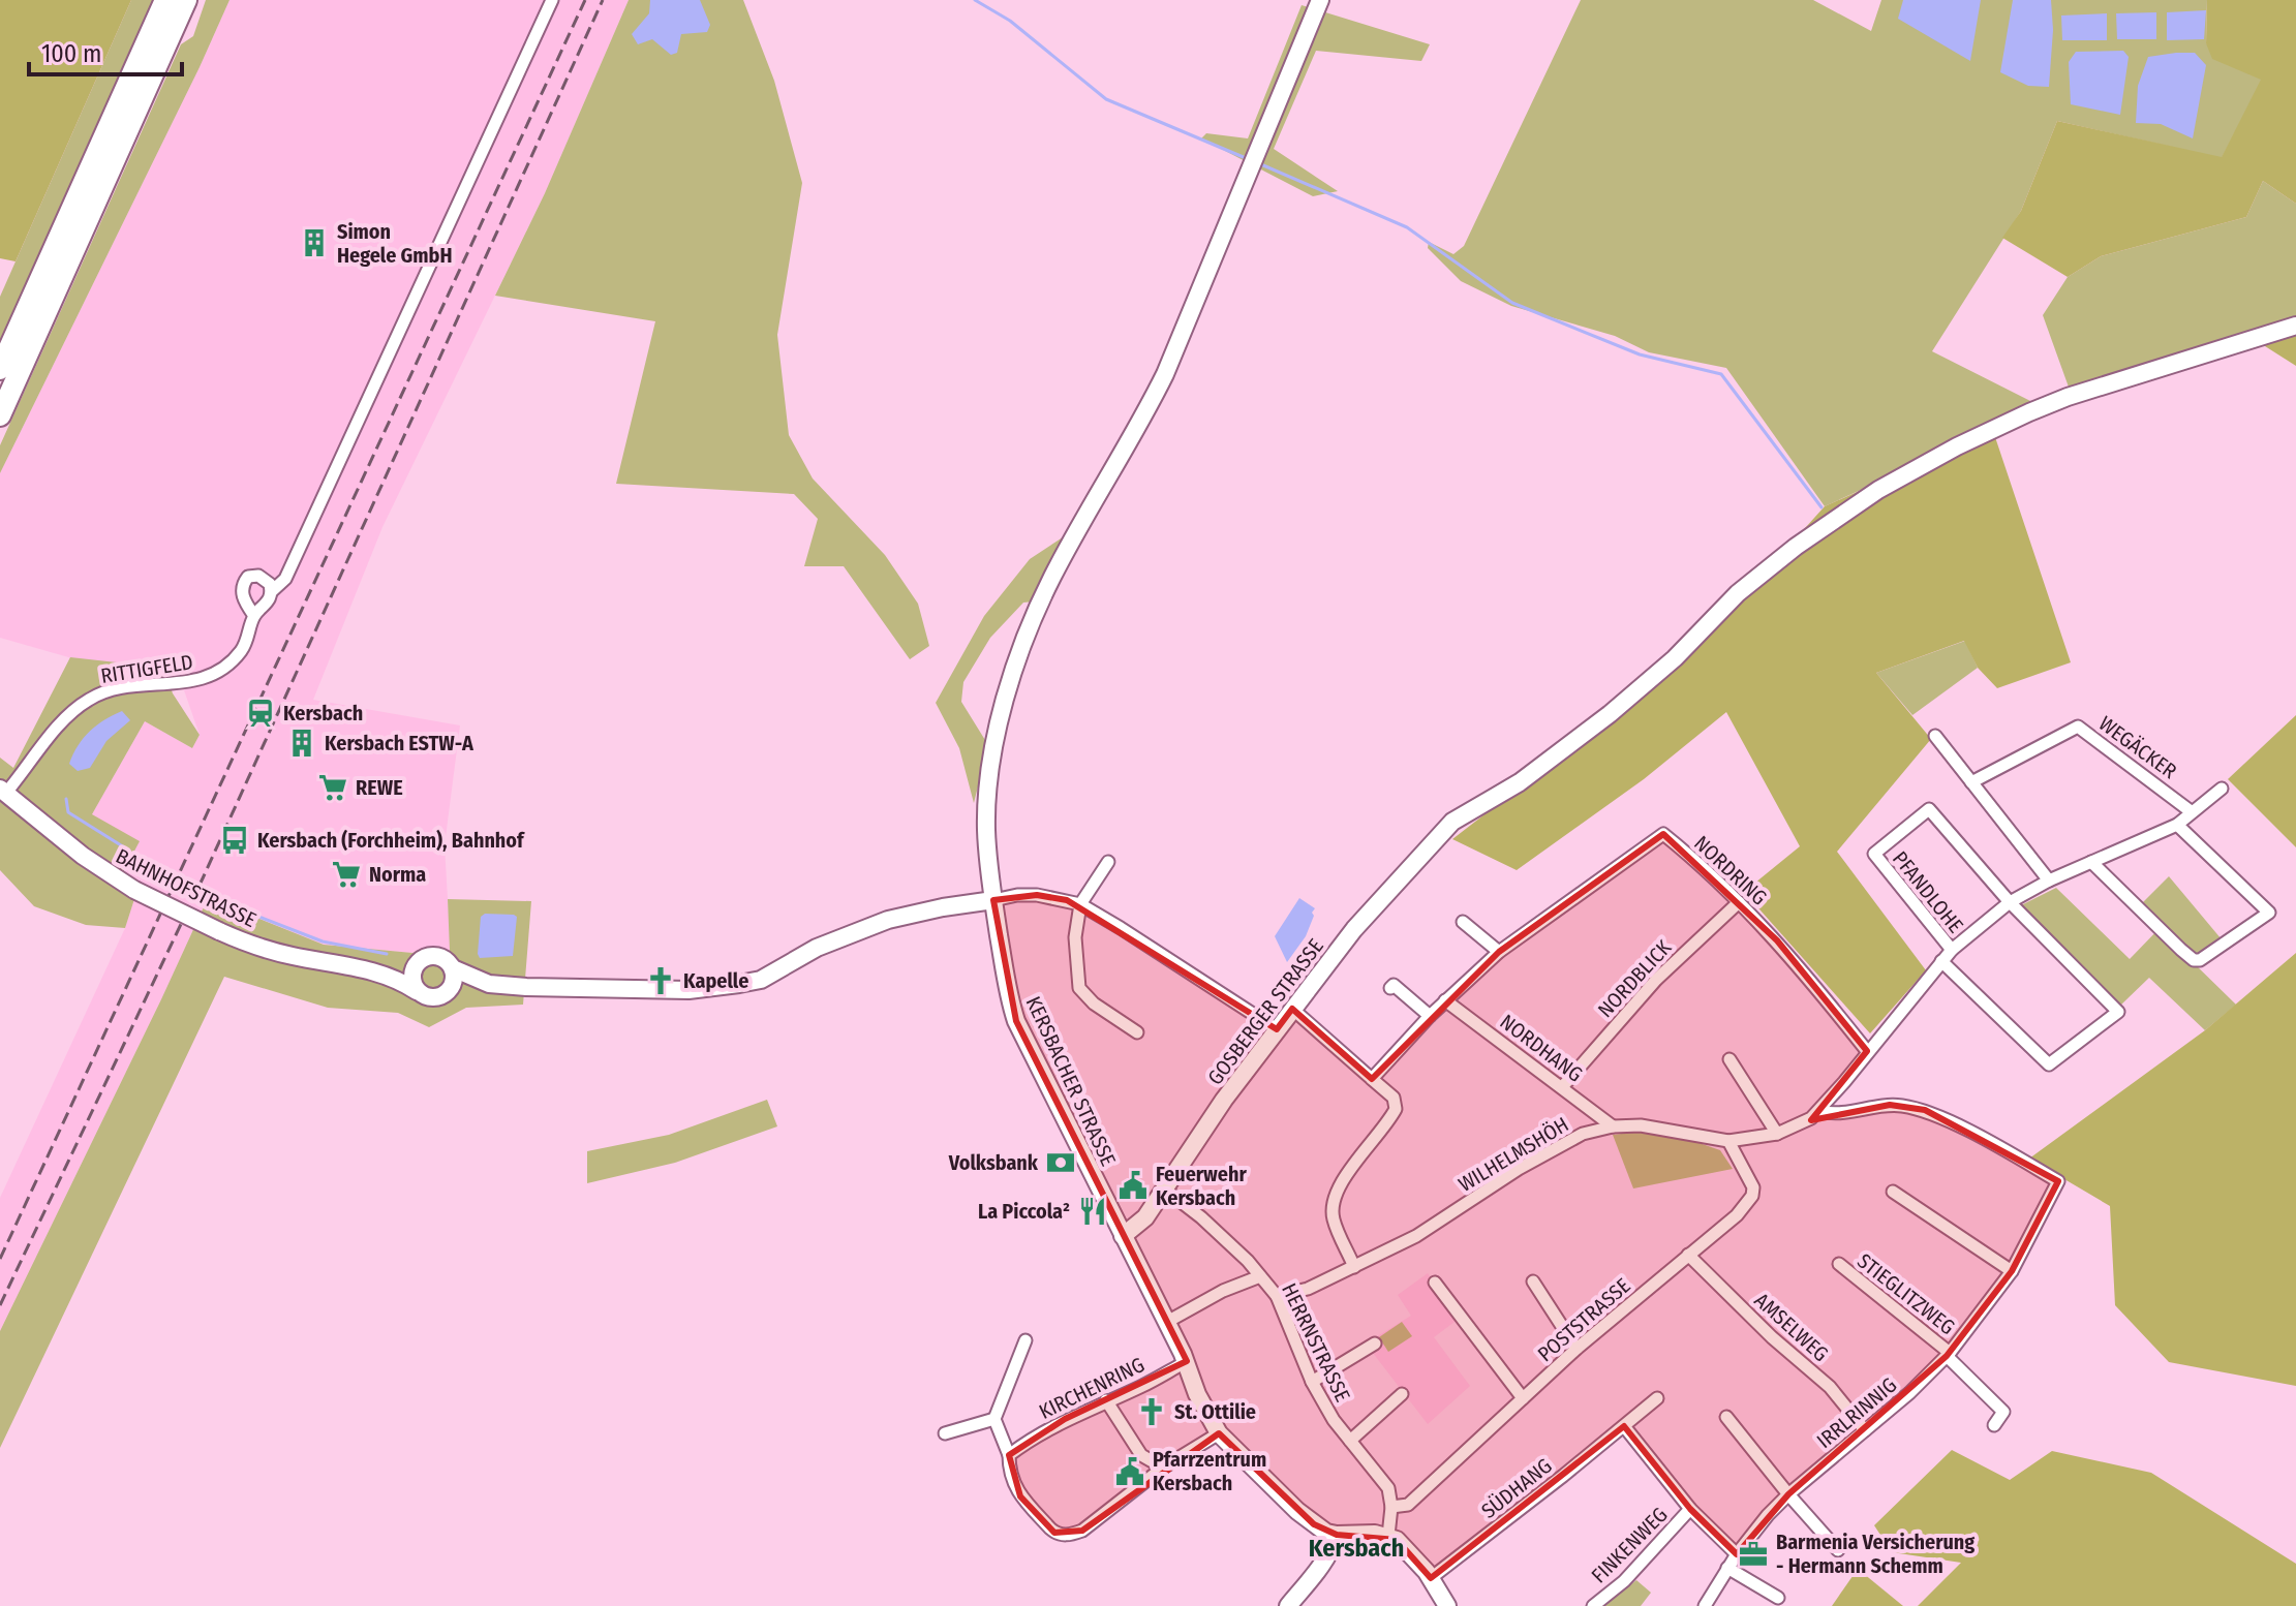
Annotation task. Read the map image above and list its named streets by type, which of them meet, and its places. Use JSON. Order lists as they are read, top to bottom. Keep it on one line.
{"streets":{"street":["RITTIGFELD","WEGÄCKER","NORDRING","BAHNHOFSTRASSE","PFANDLOHE","NORDBLICK","GOSBERGER STRASSE","NORDHANG","KERSBACHER STRASSE","WILHELMSHÖH","STIEGLITZWEG","POSTSTRASSE","AMSELWEG","HERRNSTRASSE","KIRCHENRING","IRRLRINNIG","SÜDHANG","FINKENWEG"]},"crossings":[["RITTIGFELD","BAHNHOFSTRASSE"],["WEGÄCKER","PFANDLOHE"],["NORDRING","PFANDLOHE"],["NORDRING","NORDBLICK"],["NORDRING","NORDHANG"],["PFANDLOHE","WILHELMSHÖH"],["NORDBLICK","NORDHANG"],["GOSBERGER STRASSE","KERSBACHER STRASSE"],["GOSBERGER STRASSE","HERRNSTRASSE"],["NORDHANG","WILHELMSHÖH"],["KERSBACHER STRASSE","KIRCHENRING"],["WILHELMSHÖH","POSTSTRASSE"],["WILHELMSHÖH","HERRNSTRASSE"],["WILHELMSHÖH","IRRLRINNIG"],["STIEGLITZWEG","IRRLRINNIG"],["POSTSTRASSE","AMSELWEG"],["POSTSTRASSE","HERRNSTRASSE"],["AMSELWEG","IRRLRINNIG"]],"districts":["Kersbach"],"places":{"building":["Simon Hegele GmbH","Kersbach ESTW-A"],"station":["Kersbach"],"supermarket":["REWE","Norma"],"bus stop":["Kersbach (Forchheim), Bahnhof"],"church":["Kapelle","St. Ottilie"],"bank":["Volksbank"],"public building":["Feuerwehr Kersbach","Pfarrzentrum Kersbach"],"restaurant":["La Piccola²"],"office":["Barmenia Versicherung - Hermann Schemm"]},"scale_bar":"100 m"}
